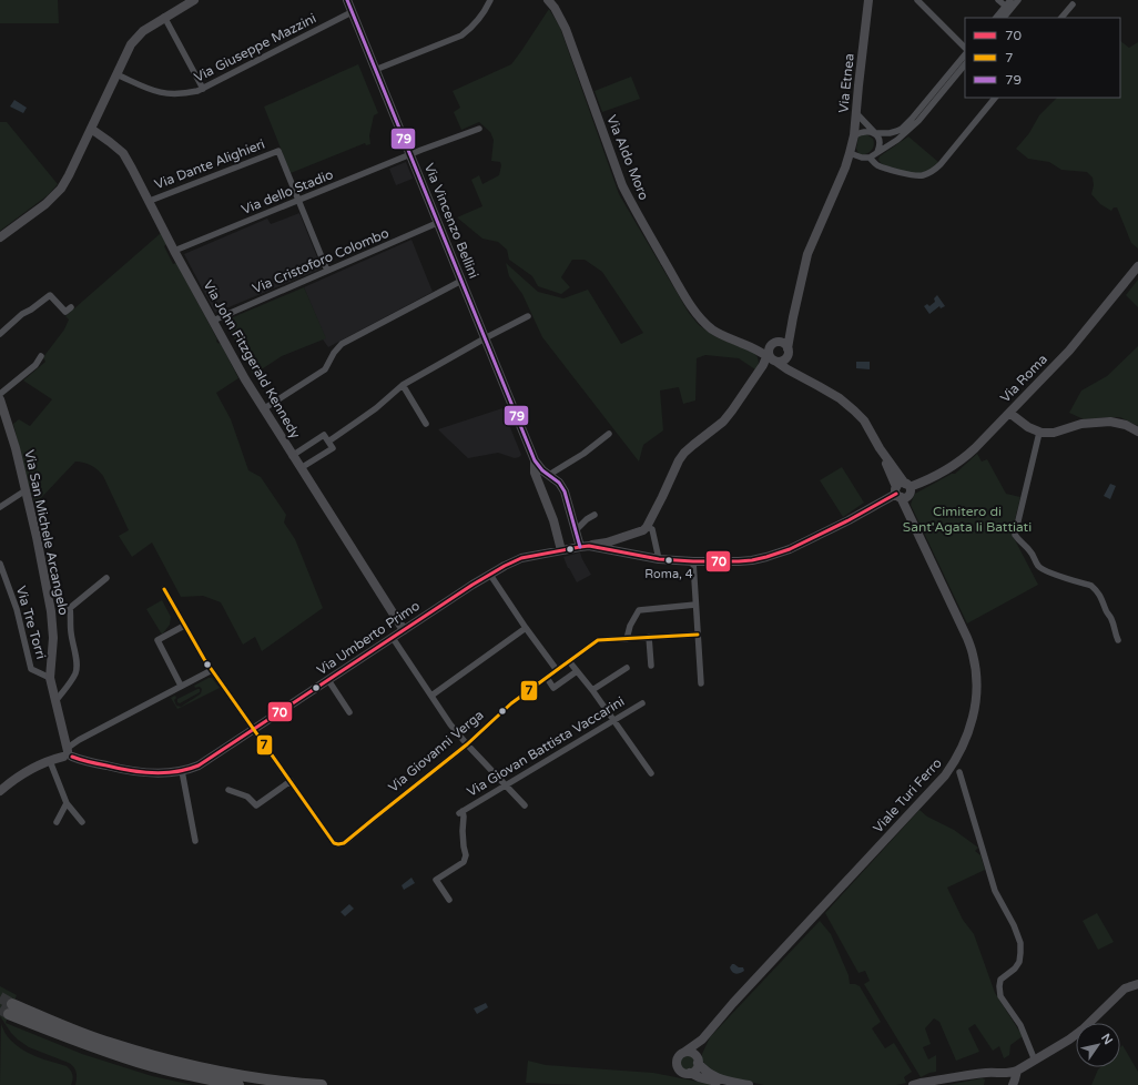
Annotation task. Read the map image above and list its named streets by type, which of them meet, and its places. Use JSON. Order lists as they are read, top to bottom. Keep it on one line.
{"streets":{"main road":["Via Etnea","Via Aldo Moro","Via Vincenzo Bellini","Via John Fitzgerald Kennedy","Via Roma","Via San Michele Arcangelo","Via Umberto Primo","Viale Turi Ferro"],"street":["Via Giuseppe Mazzini","Via Dante Alighieri","Via dello Stadio","Via Cristoforo Colombo","Via Tre Torri","Via Giovan Battista Vaccarini","Via Giovanni Verga"]},"crossings":[["Via Giuseppe Mazzini","Via Vincenzo Bellini"],["Via Dante Alighieri","Via dello Stadio"],["Via Dante Alighieri","Via John Fitzgerald Kennedy"],["Via dello Stadio","Via Vincenzo Bellini"],["Via dello Stadio","Via John Fitzgerald Kennedy"],["Via Vincenzo Bellini","Via Cristoforo Colombo"],["Via Cristoforo Colombo","Via John Fitzgerald Kennedy"],["Via John Fitzgerald Kennedy","Via Umberto Primo"],["Via Roma","Via Umberto Primo"],["Via Roma","Viale Turi Ferro"],["Via San Michele Arcangelo","Via Tre Torri"],["Via San Michele Arcangelo","Via Umberto Primo"]],"parks":["Cimitero di Sant'Agata li Battiati"],"places":["Roma, 4"],"lines":["transit line 79","transit line 70","transit line 7"],"legend":["70","7","79"],"north":"top right"}
